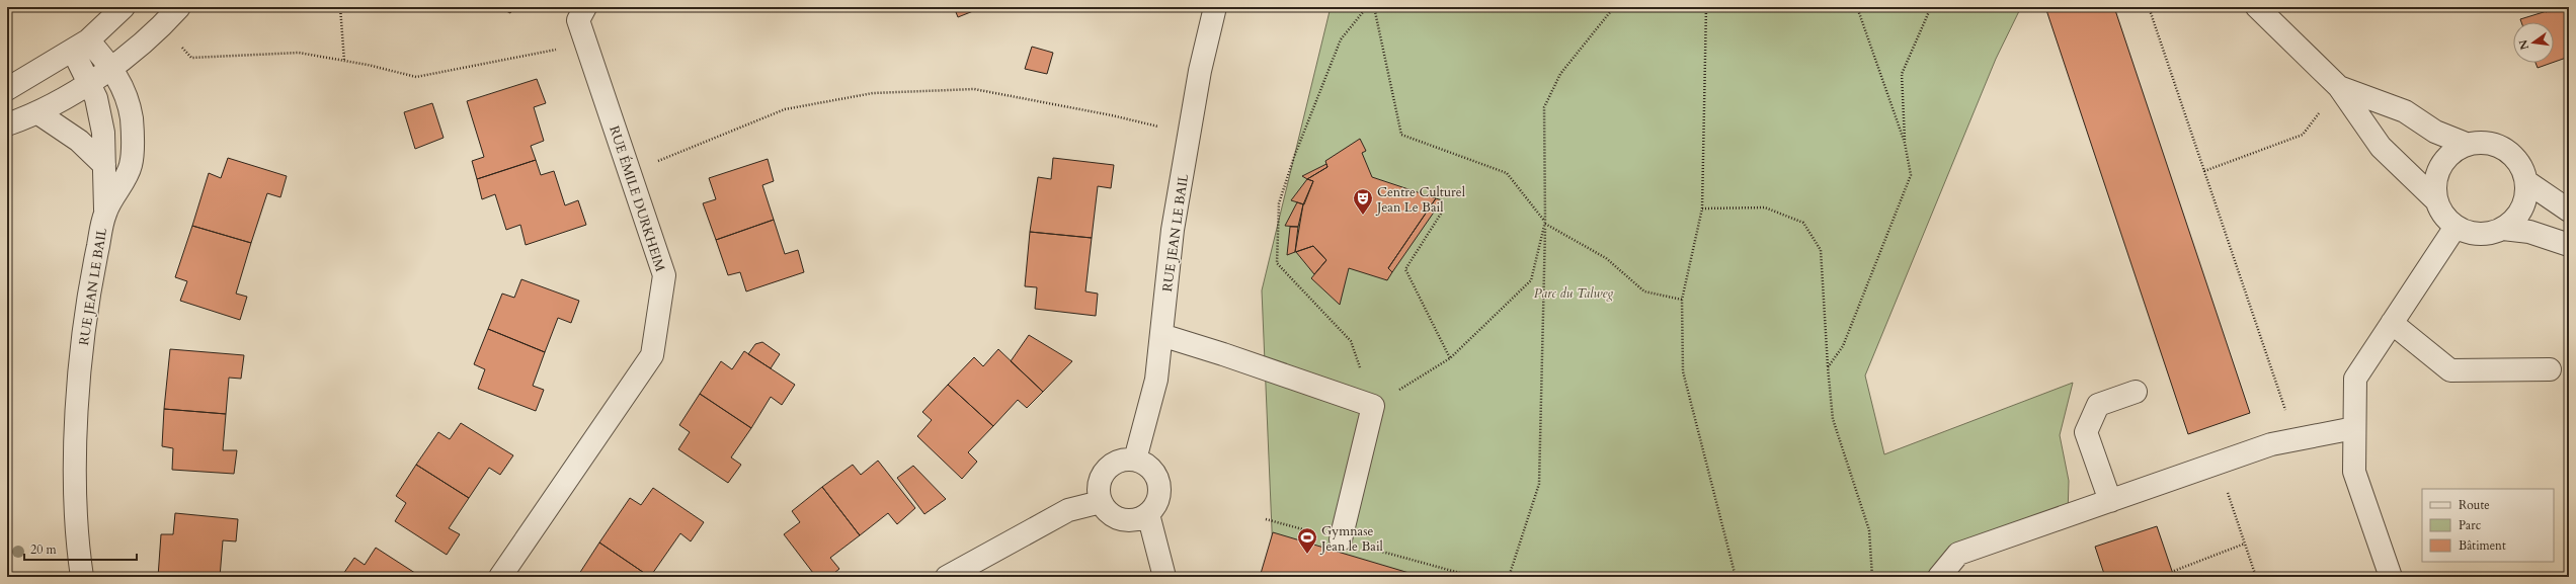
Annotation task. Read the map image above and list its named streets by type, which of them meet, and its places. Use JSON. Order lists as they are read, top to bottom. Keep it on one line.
{"streets":{"street":["RUE ÉMILE DURKHEIM","RUE JEAN LE BAIL"]},"parks":["Parc du Talweg"],"places":{"theatre":["Centre Culturel Jean Le Bail"],"sports":["Gymnase Jean le Bail"]},"legend":["Route","Parc","Bâtiment"],"scale_bar":"20 m","north":"left"}
